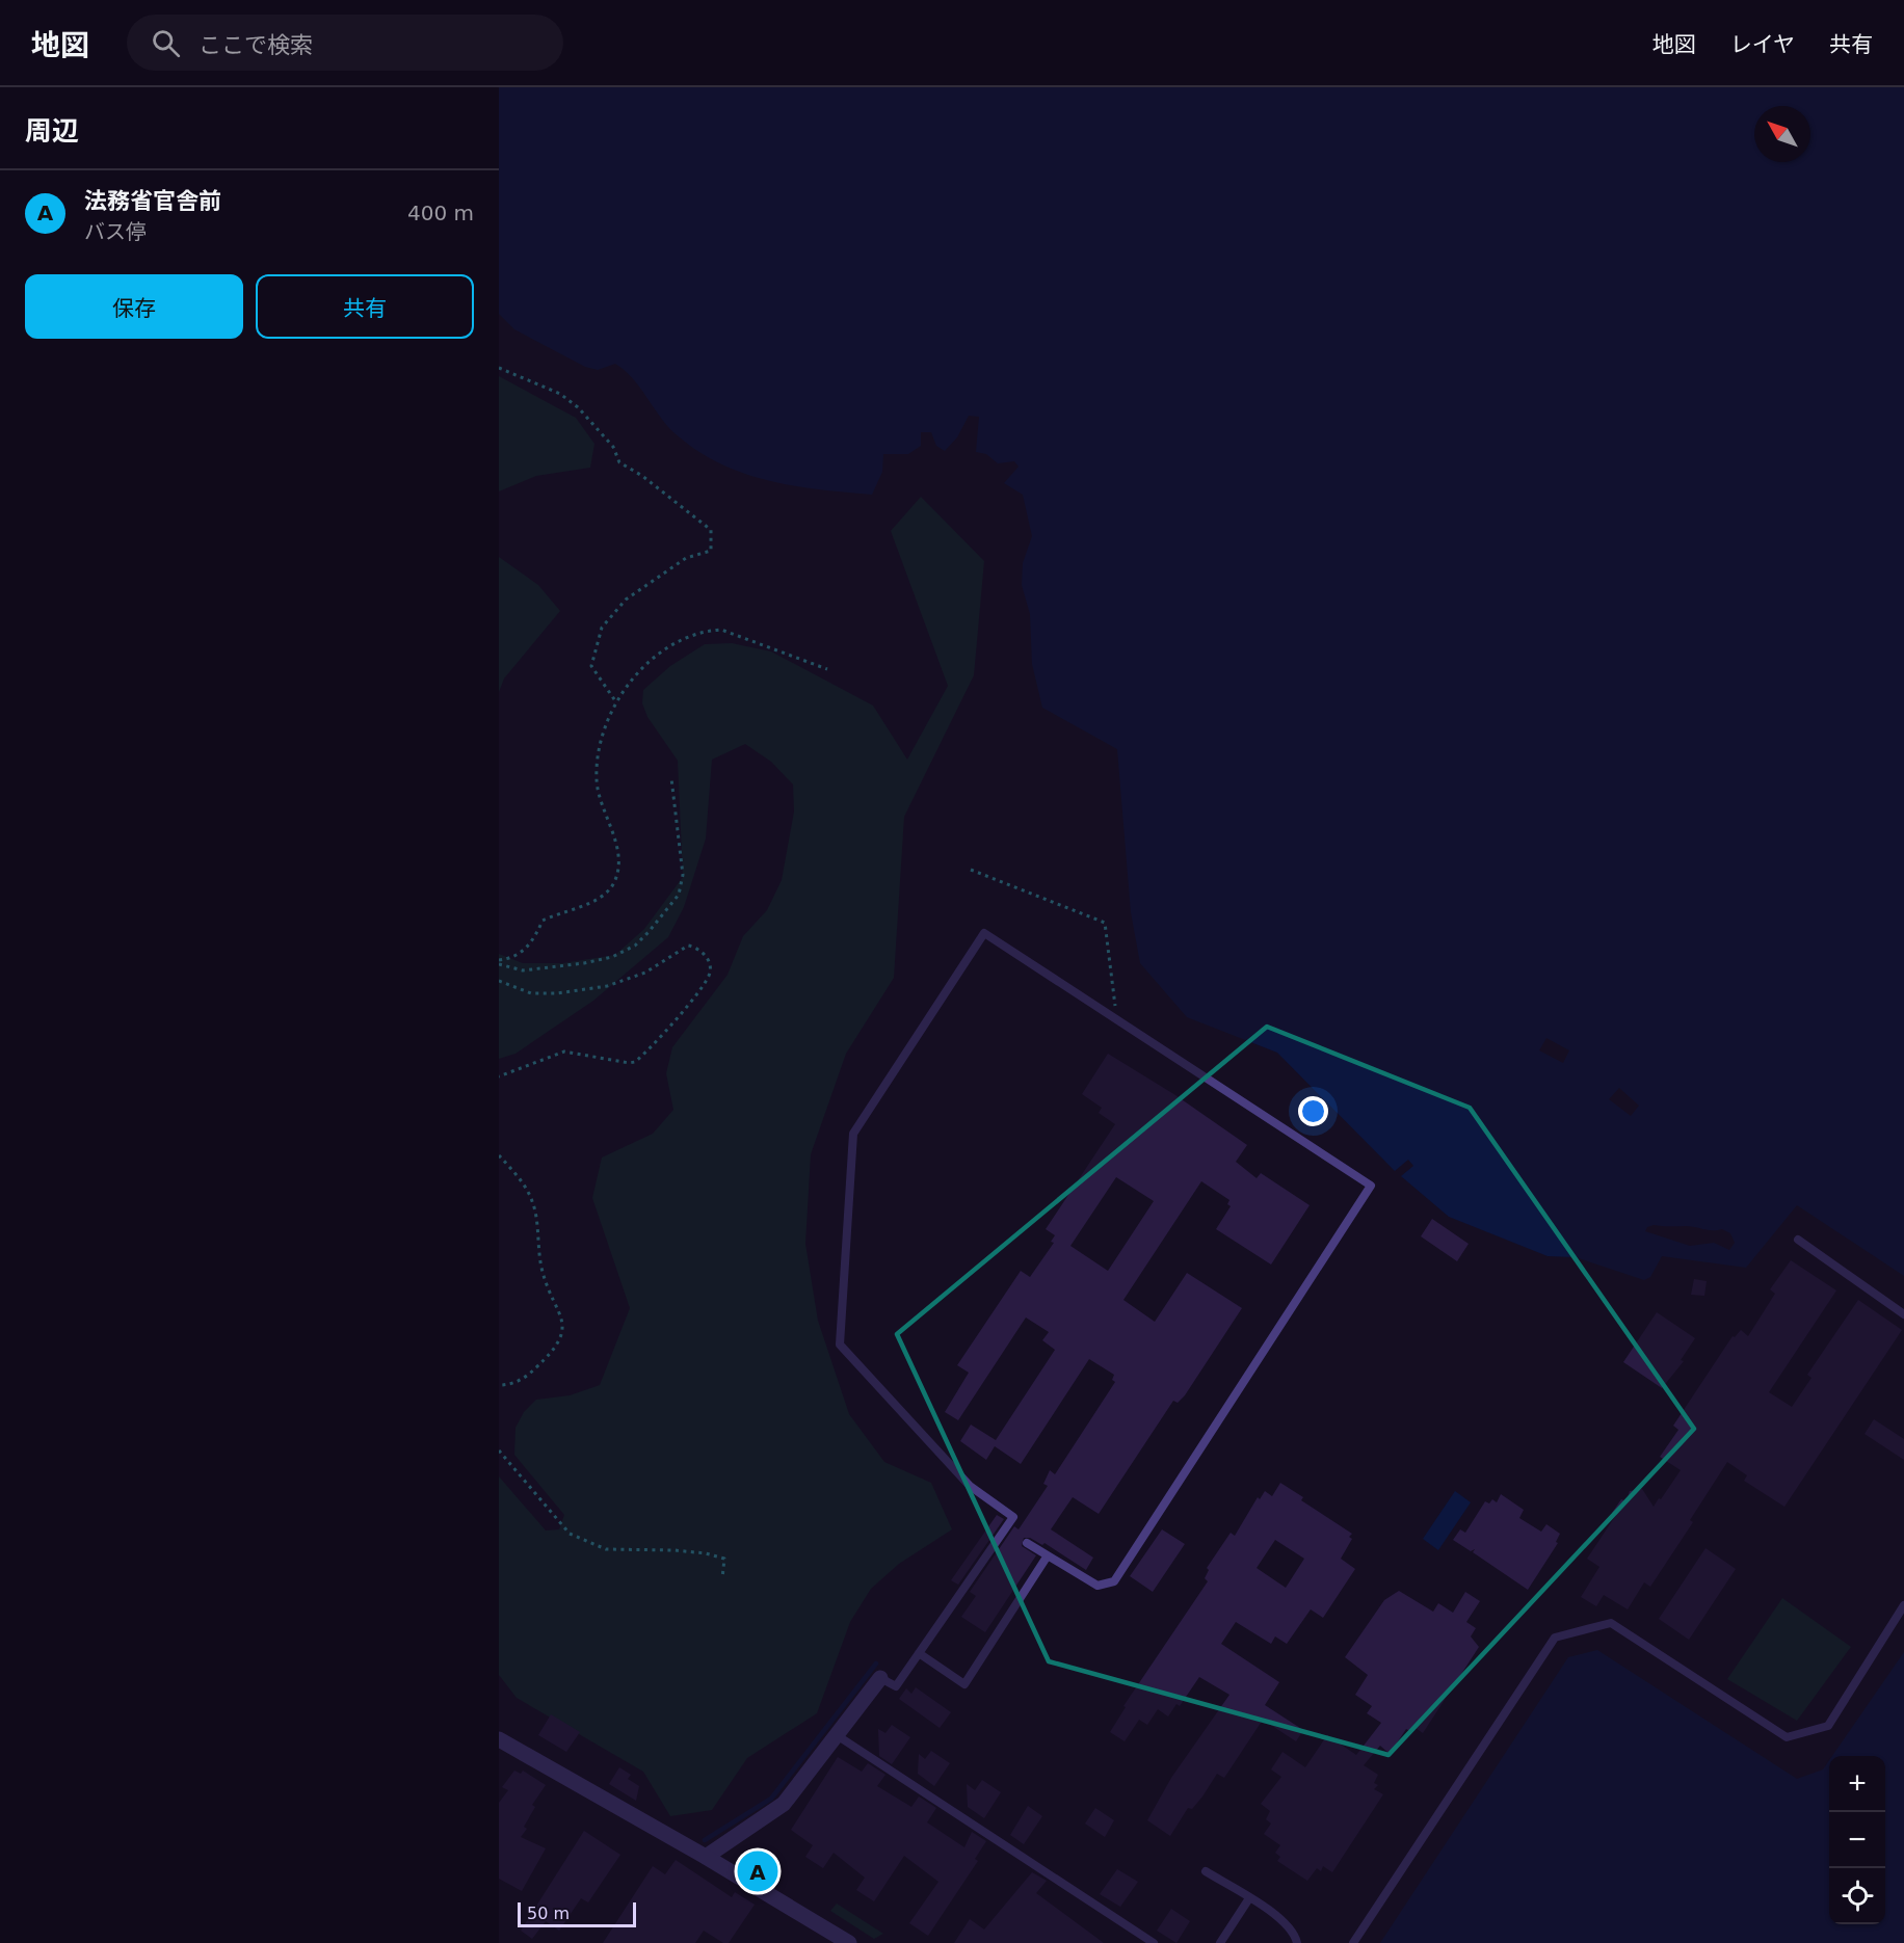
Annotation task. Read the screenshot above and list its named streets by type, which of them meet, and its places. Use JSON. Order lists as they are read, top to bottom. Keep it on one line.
{"scale_bar":"50 m","north":"top left","page":{"header":"地図","search":"ここで検索","nav":["地図","レイヤ","共有"],"heading":"周辺","list":[{"mark":"A","name":"法務省官舎前","note":"バス停","value":"400 m"}],"buttons":["保存","共有"],"map_buttons":["+","−"],"pins":"A","scale":"50 m"}}
